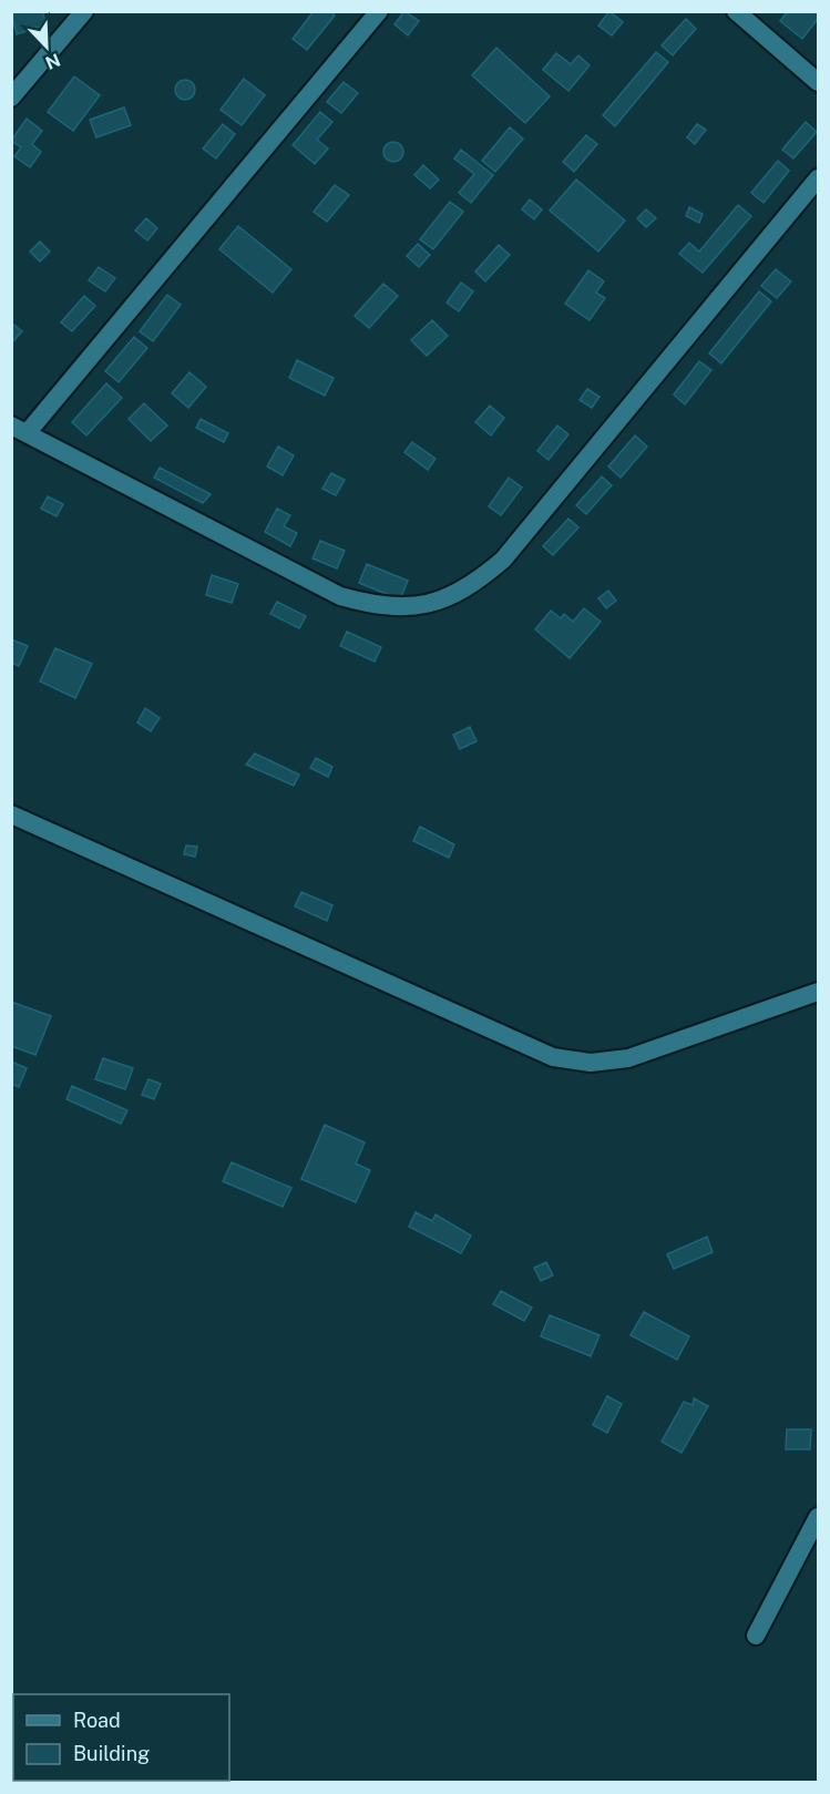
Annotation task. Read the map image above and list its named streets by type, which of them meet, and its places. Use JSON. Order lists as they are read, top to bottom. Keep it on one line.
{"legend":["Road","Building"],"north":"bottom right"}
